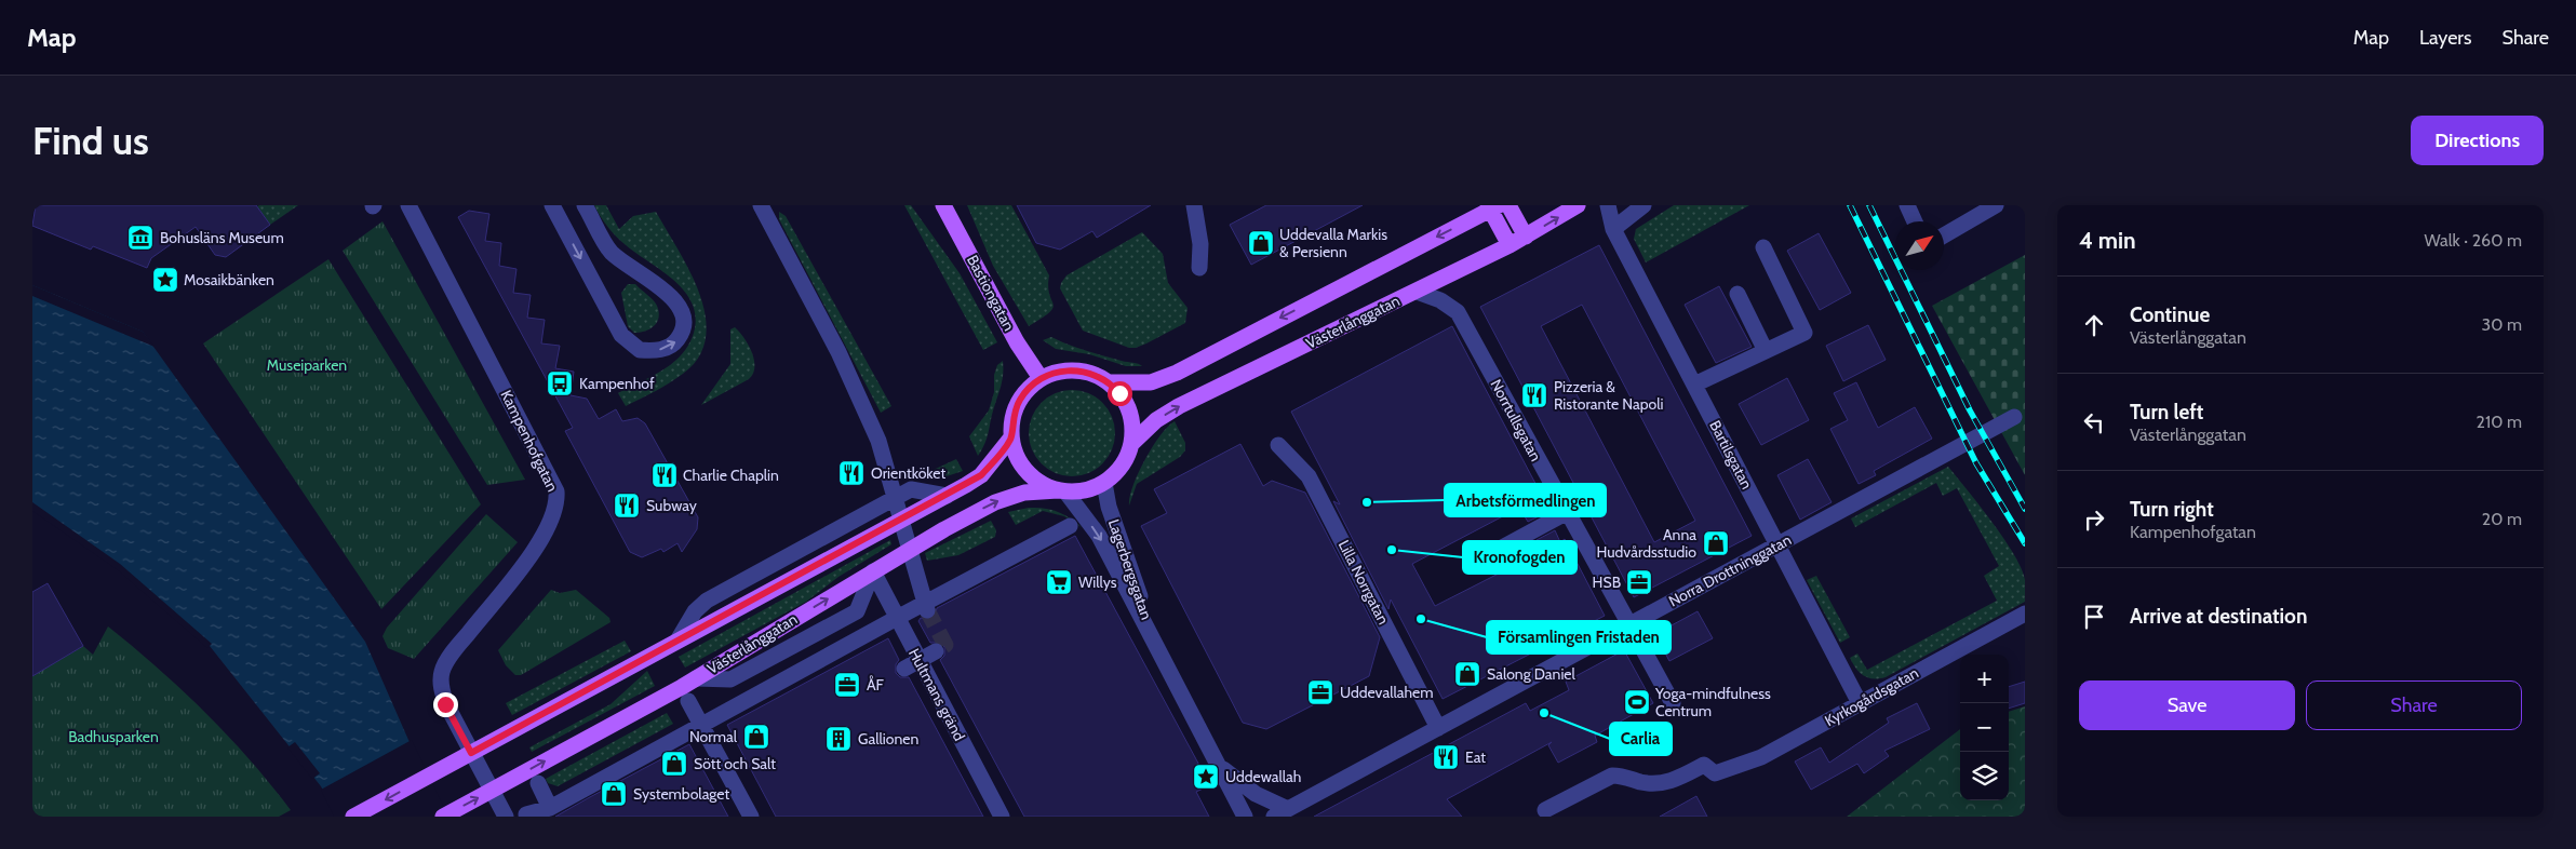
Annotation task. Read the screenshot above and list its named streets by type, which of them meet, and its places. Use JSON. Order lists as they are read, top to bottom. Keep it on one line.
{"streets":{"main road":["Bastiongatan","Västerlånggatan"],"street":["Norrtullsgatan","Kampenhofgatan","Bartilsgatan","Lagerbergsgatan","Norra Drottninggatan","Lilla Norrgatan","Hultmans gränd","Kyrkogårdsgatan"]},"crossings":[["Bastiongatan","Västerlånggatan"],["Bastiongatan","Lagerbergsgatan"],["Västerlånggatan","Norrtullsgatan"],["Västerlånggatan","Kampenhofgatan"],["Västerlånggatan","Lagerbergsgatan"],["Västerlånggatan","Hultmans gränd"],["Norrtullsgatan","Norra Drottninggatan"],["Bartilsgatan","Norra Drottninggatan"],["Bartilsgatan","Kyrkogårdsgatan"],["Norra Drottninggatan","Lilla Norrgatan"]],"parks":["Museiparken","Badhusparken"],"places":{"museum":["Bohusläns Museum"],"shop":["Uddevalla Markis & Persienn","Anna Hudvårdsstudio","Salong Daniel","Normal","Sött och Salt","Systembolaget"],"place":["Mosaikbänken","Uddewallah"],"bus stop":["Kampenhof"],"restaurant":["Pizzeria & Ristorante Napoli","Orientköket","Charlie Chaplin","Subway","Eat"],"other":["Arbetsförmedlingen","Kronofogden","Församlingen Fristaden","Carlia"],"supermarket":["Willys"],"office":["HSB","ÅF","Uddevallahem"],"sports":["Yoga-mindfulness Centrum"],"building":["Gallionen"]},"north":"top right","page":{"header":"Map","nav":["Map","Layers","Share"],"buttons":["Directions",["Save","Share"]],"title":"Find us","heading":["4 min","Walk · 260 m"],"list":[["Continue","Västerlånggatan","30 m"],["Turn left","Västerlånggatan","210 m"],["Turn right","Kampenhofgatan","20 m"],"Arrive at destination"],"map_buttons":["+","−"]}}
